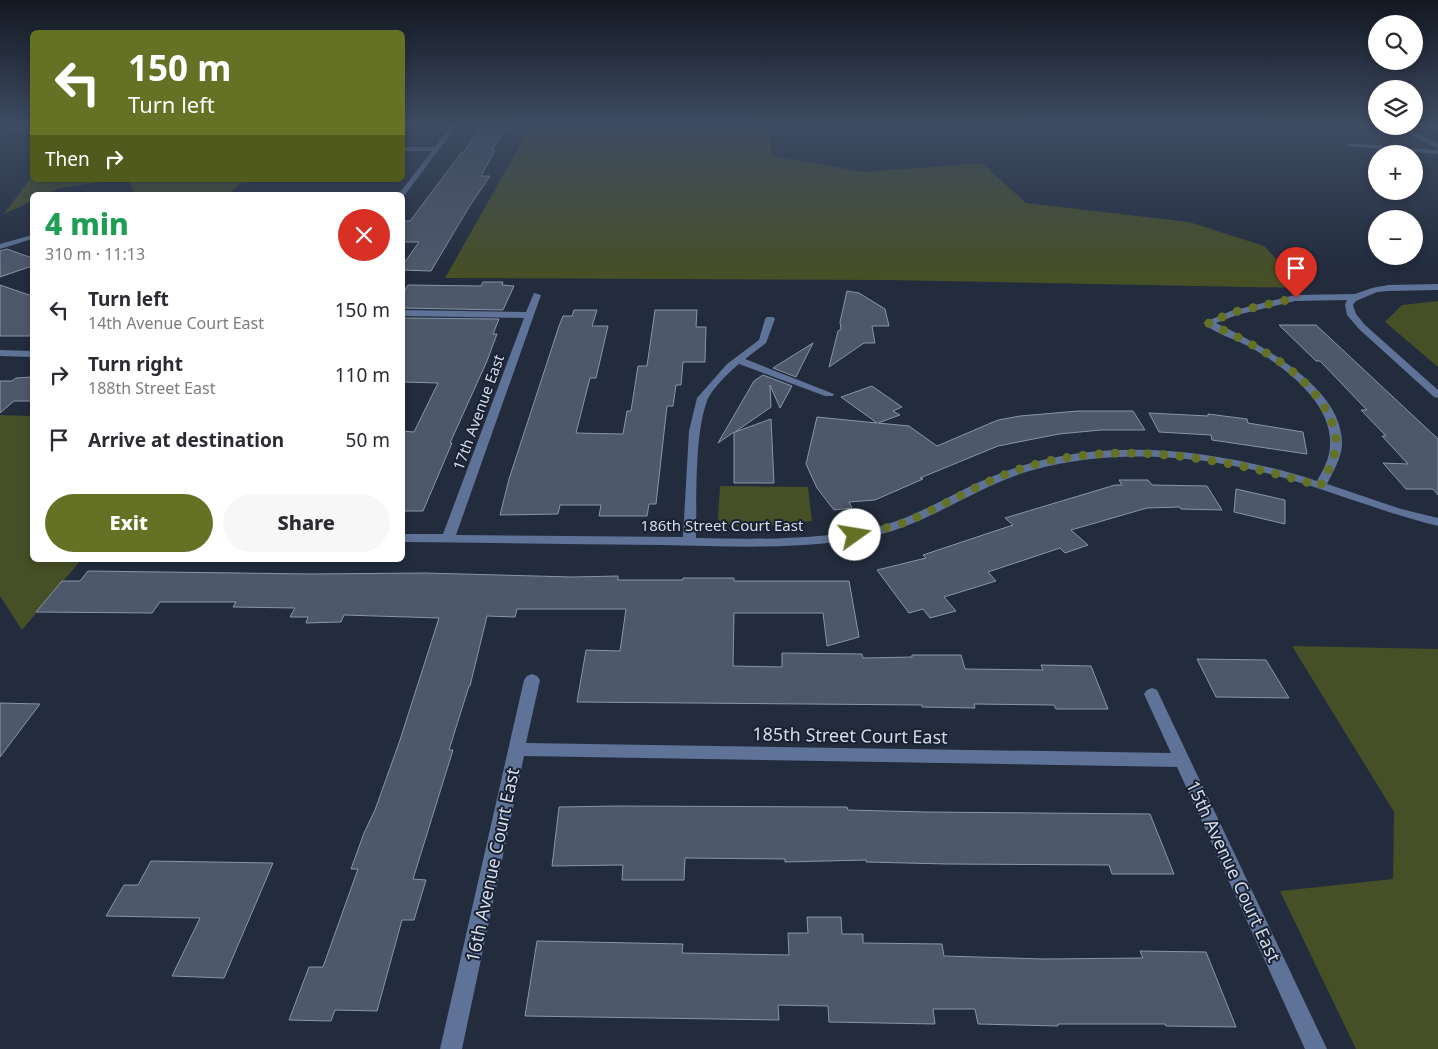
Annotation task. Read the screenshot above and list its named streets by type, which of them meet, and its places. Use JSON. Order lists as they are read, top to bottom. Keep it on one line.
{"streets":{"street":["17th Avenue East","186th Street Court East","185th Street Court East","16th Avenue Court East","15th Avenue Court East"]},"crossings":[["17th Avenue East","186th Street Court East"],["185th Street Court East","16th Avenue Court East"],["185th Street Court East","15th Avenue Court East"]],"page":{"map_buttons":["+","−"],"turn":["150 m","Turn left"],"then":"Then","heading":["4 min","310 m · 11:13"],"list":[{"name":"Turn left","note":"14th Avenue Court East","value":"150 m"},{"name":"Turn right","note":"188th Street East","value":"110 m"},{"name":"Arrive at destination","value":"50 m"}],"buttons":["Exit","Share"]}}
